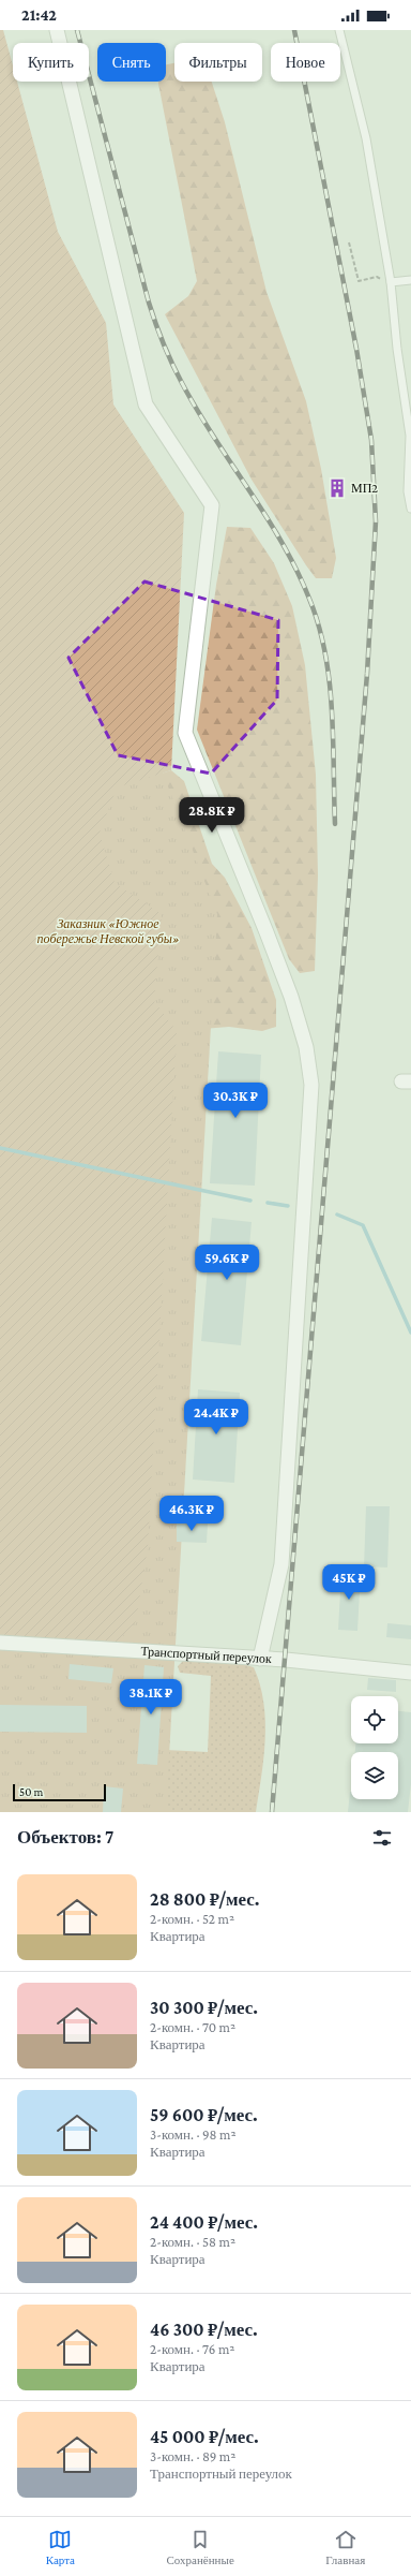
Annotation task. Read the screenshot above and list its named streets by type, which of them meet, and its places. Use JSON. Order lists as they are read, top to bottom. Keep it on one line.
{"streets":{"street":["Транспортный переулок"]},"parks":["Заказник «Южное побережье Невской губы»"],"places":{"building":["МП2"]},"scale_bar":"50 m","page":{"status":"21:42","chip":["Купить","Снять","Фильтры","Новое"],"price":["28.8K ₽","30.3K ₽","59.6K ₽","24.4K ₽","46.3K ₽","45K ₽","38.1K ₽"],"scale":"50 m","heading":"Объектов: 7","list":[{"name":"28 800 ₽/мес.","note":"2-комн. · 52 m² · Квартира"},{"name":"30 300 ₽/мес.","note":"2-комн. · 70 m² · Квартира"},{"name":"59 600 ₽/мес.","note":"3-комн. · 98 m² · Квартира"},{"name":"24 400 ₽/мес.","note":"2-комн. · 58 m² · Квартира"},{"name":"46 300 ₽/мес.","note":"2-комн. · 76 m² · Квартира"},{"name":"45 000 ₽/мес.","note":"3-комн. · 89 m² · Транспортный переулок"}],"tabs":["Карта","Сохранённые","Главная"]}}
